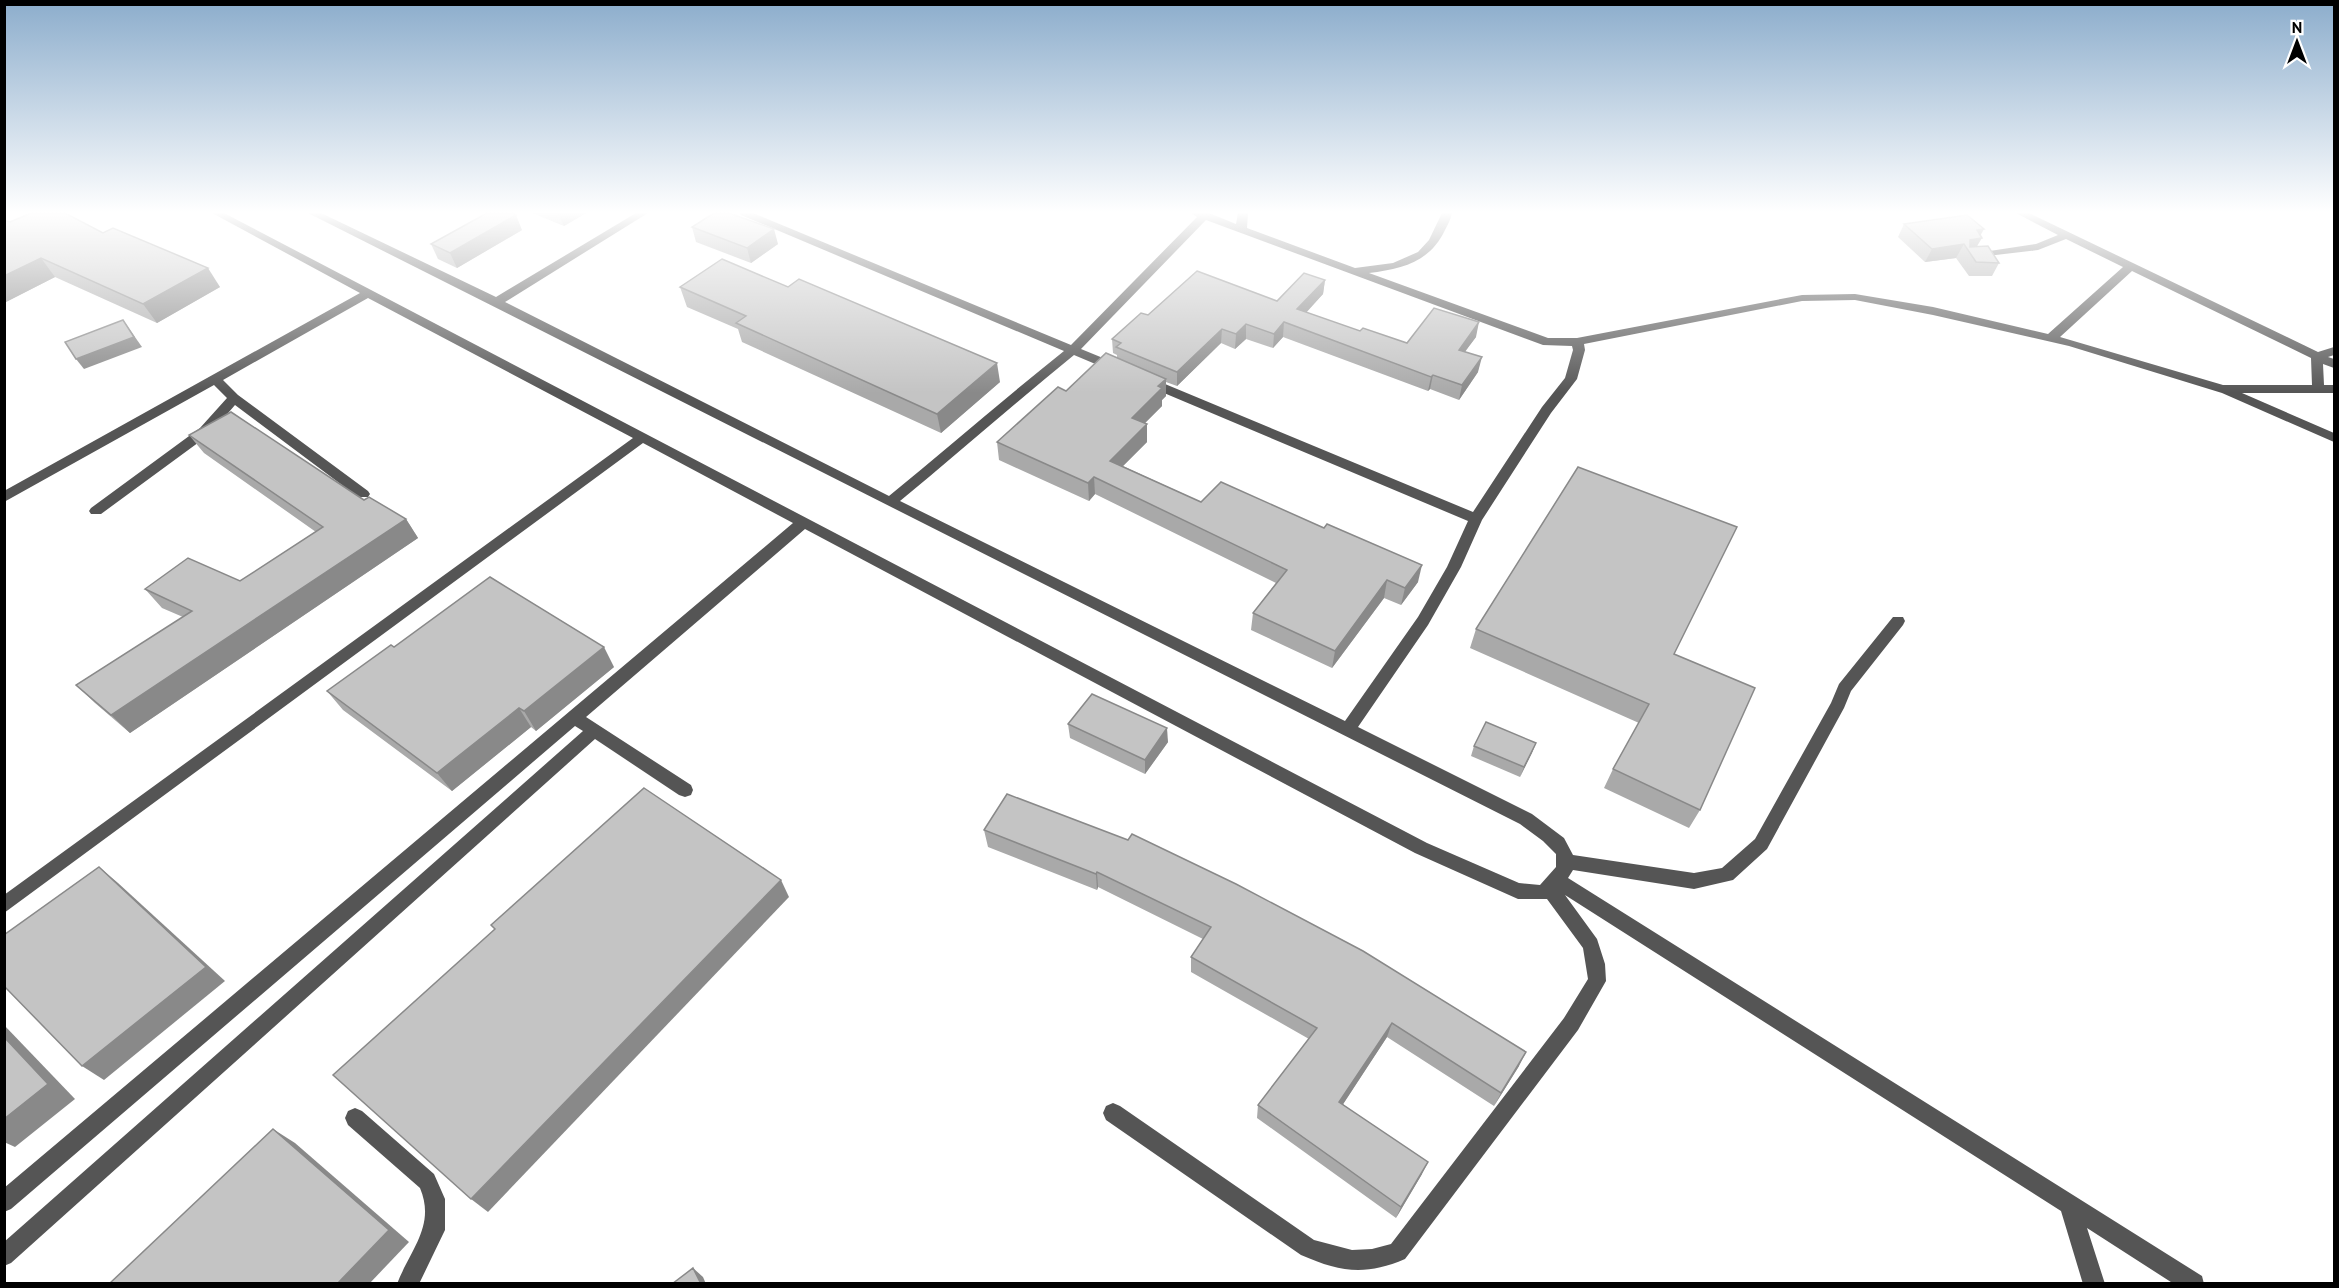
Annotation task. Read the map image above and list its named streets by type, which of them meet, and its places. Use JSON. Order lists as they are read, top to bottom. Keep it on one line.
{"north":"top"}
